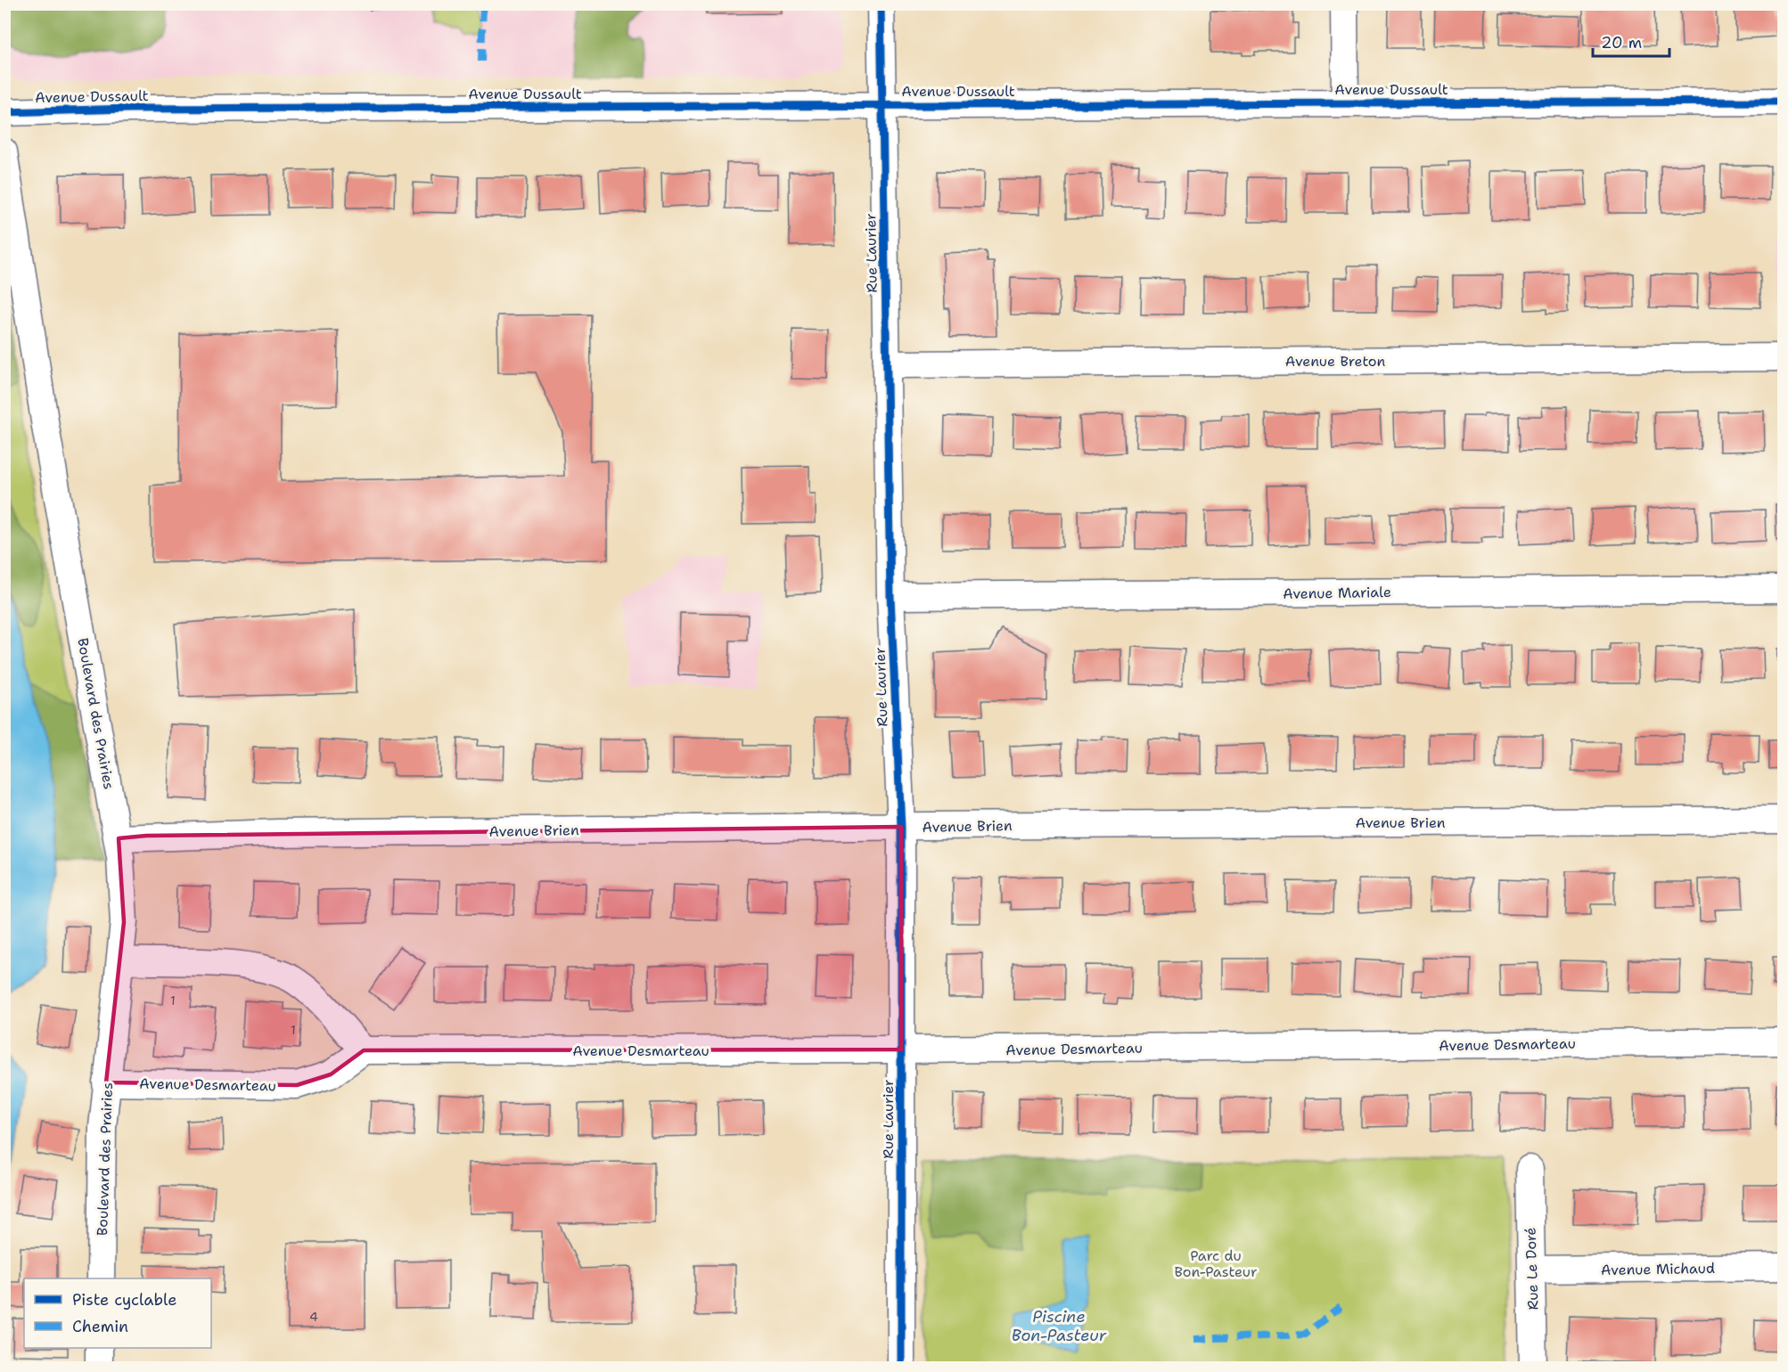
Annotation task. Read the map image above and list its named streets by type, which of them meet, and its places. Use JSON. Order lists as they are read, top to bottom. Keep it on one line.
{"streets":{"street":["Avenue Dussault","Rue Laurier","Avenue Breton","Avenue Mariale","Boulevard des Prairies","Avenue Brien","Avenue Desmarteau","Rue Le Doré","Avenue Michaud"]},"crossings":[["Avenue Dussault","Rue Laurier"],["Rue Laurier","Avenue Breton"],["Rue Laurier","Avenue Mariale"],["Rue Laurier","Avenue Brien"],["Rue Laurier","Avenue Desmarteau"],["Boulevard des Prairies","Avenue Brien"],["Boulevard des Prairies","Avenue Desmarteau"],["Rue Le Doré","Avenue Michaud"]],"water":["Piscine Bon-Pasteur"],"parks":["Parc du Bon-Pasteur"],"house_numbers":["1","1","4"],"legend":["Piste cyclable","Chemin"],"scale_bar":"20 m"}
